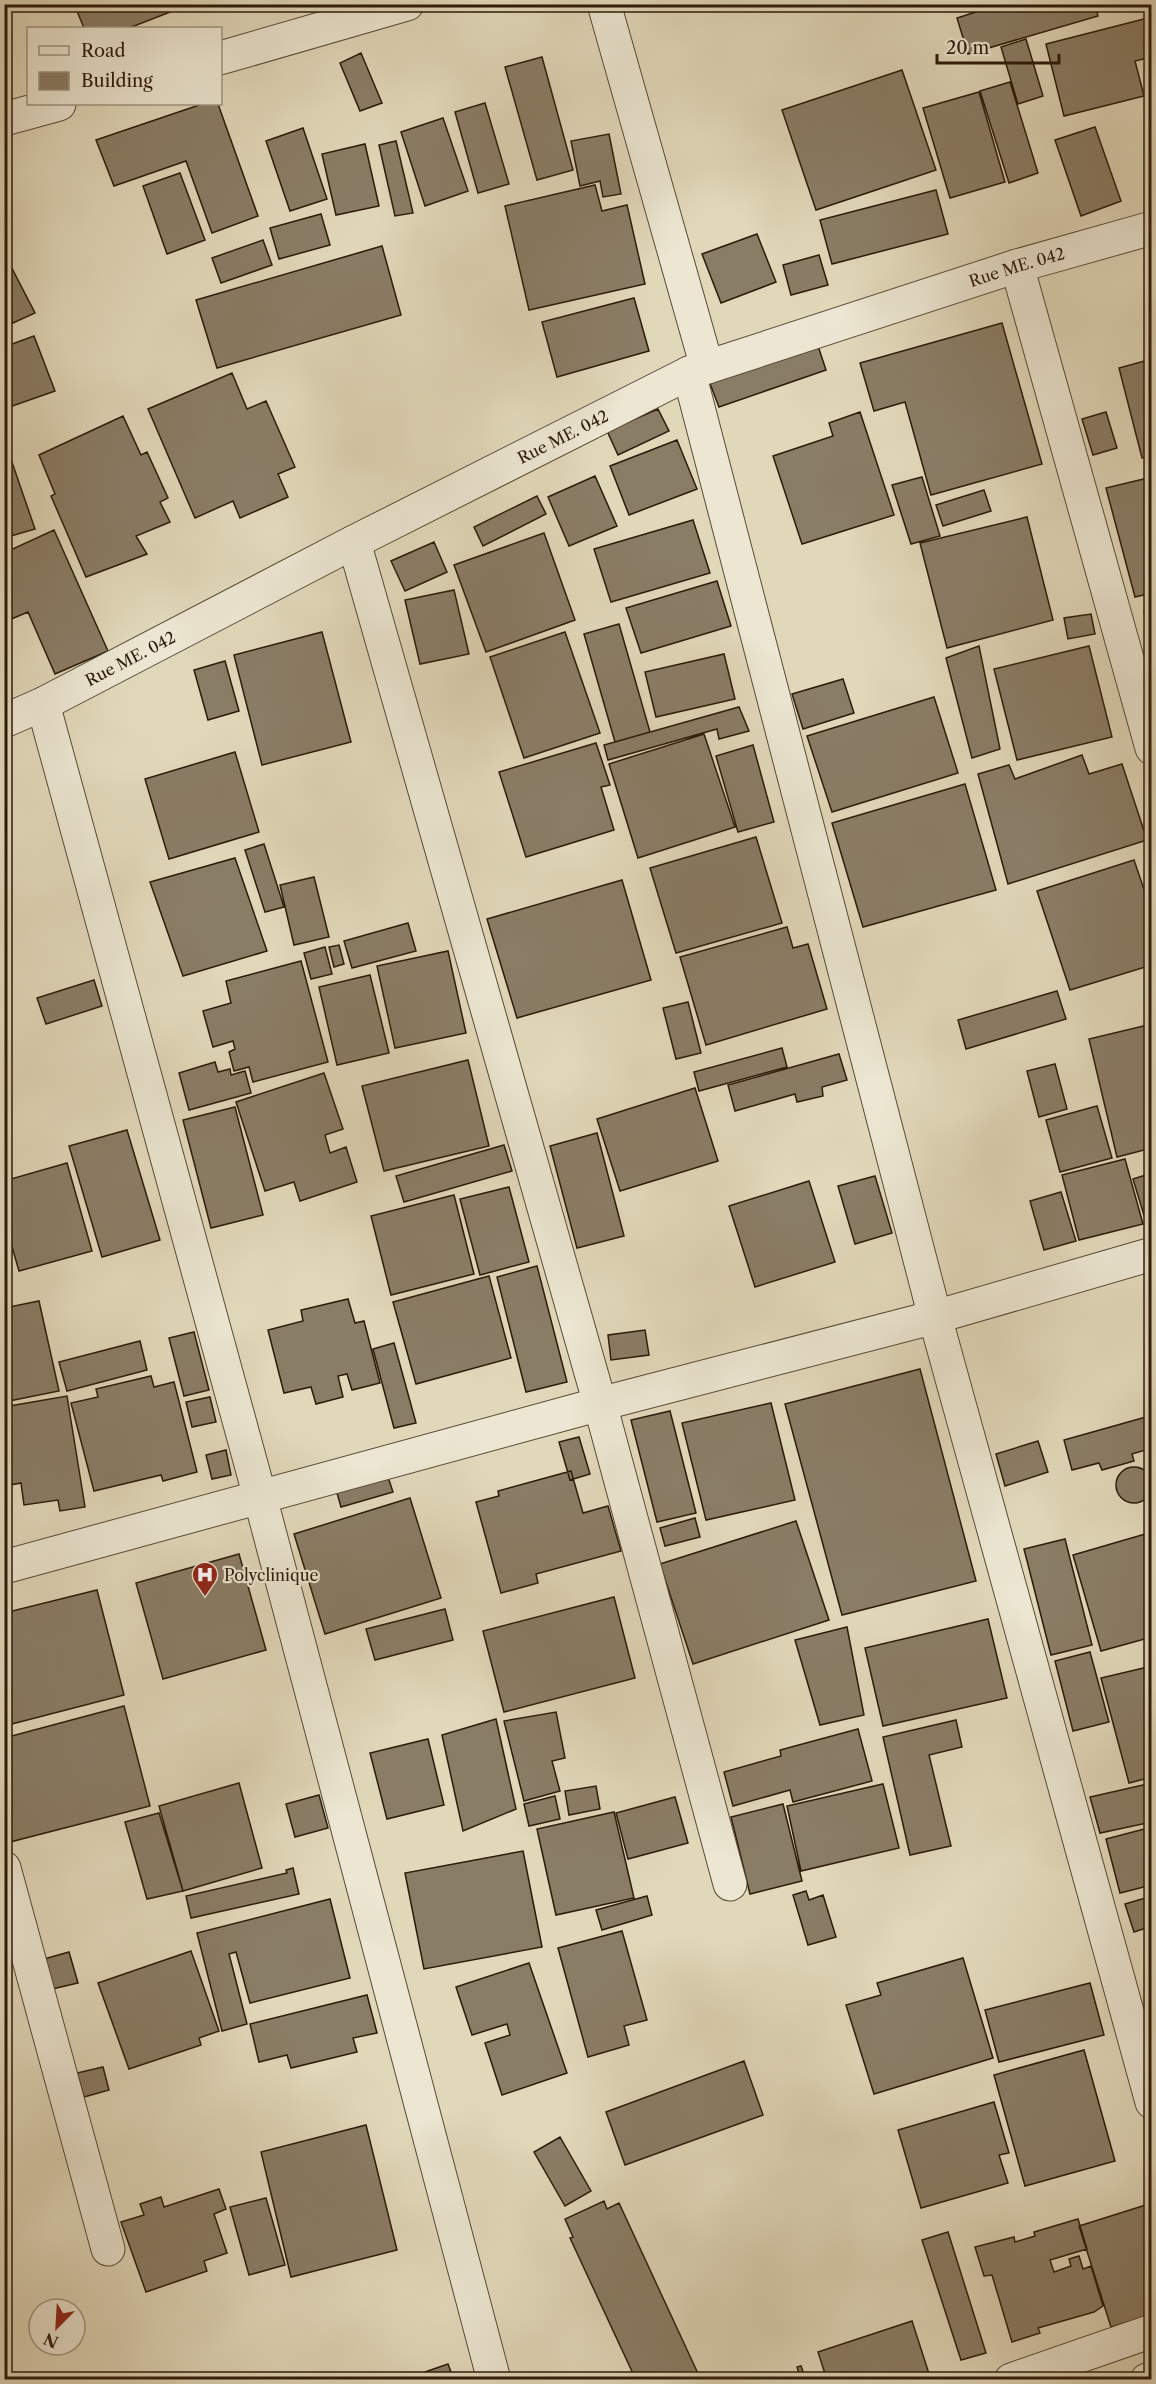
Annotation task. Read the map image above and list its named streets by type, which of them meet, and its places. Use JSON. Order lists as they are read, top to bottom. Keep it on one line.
{"streets":{"street":["Rue ME. 042"]},"places":{"hospital":["Polyclinique"]},"legend":["Road","Building"],"scale_bar":"20 m","north":"bottom left"}
